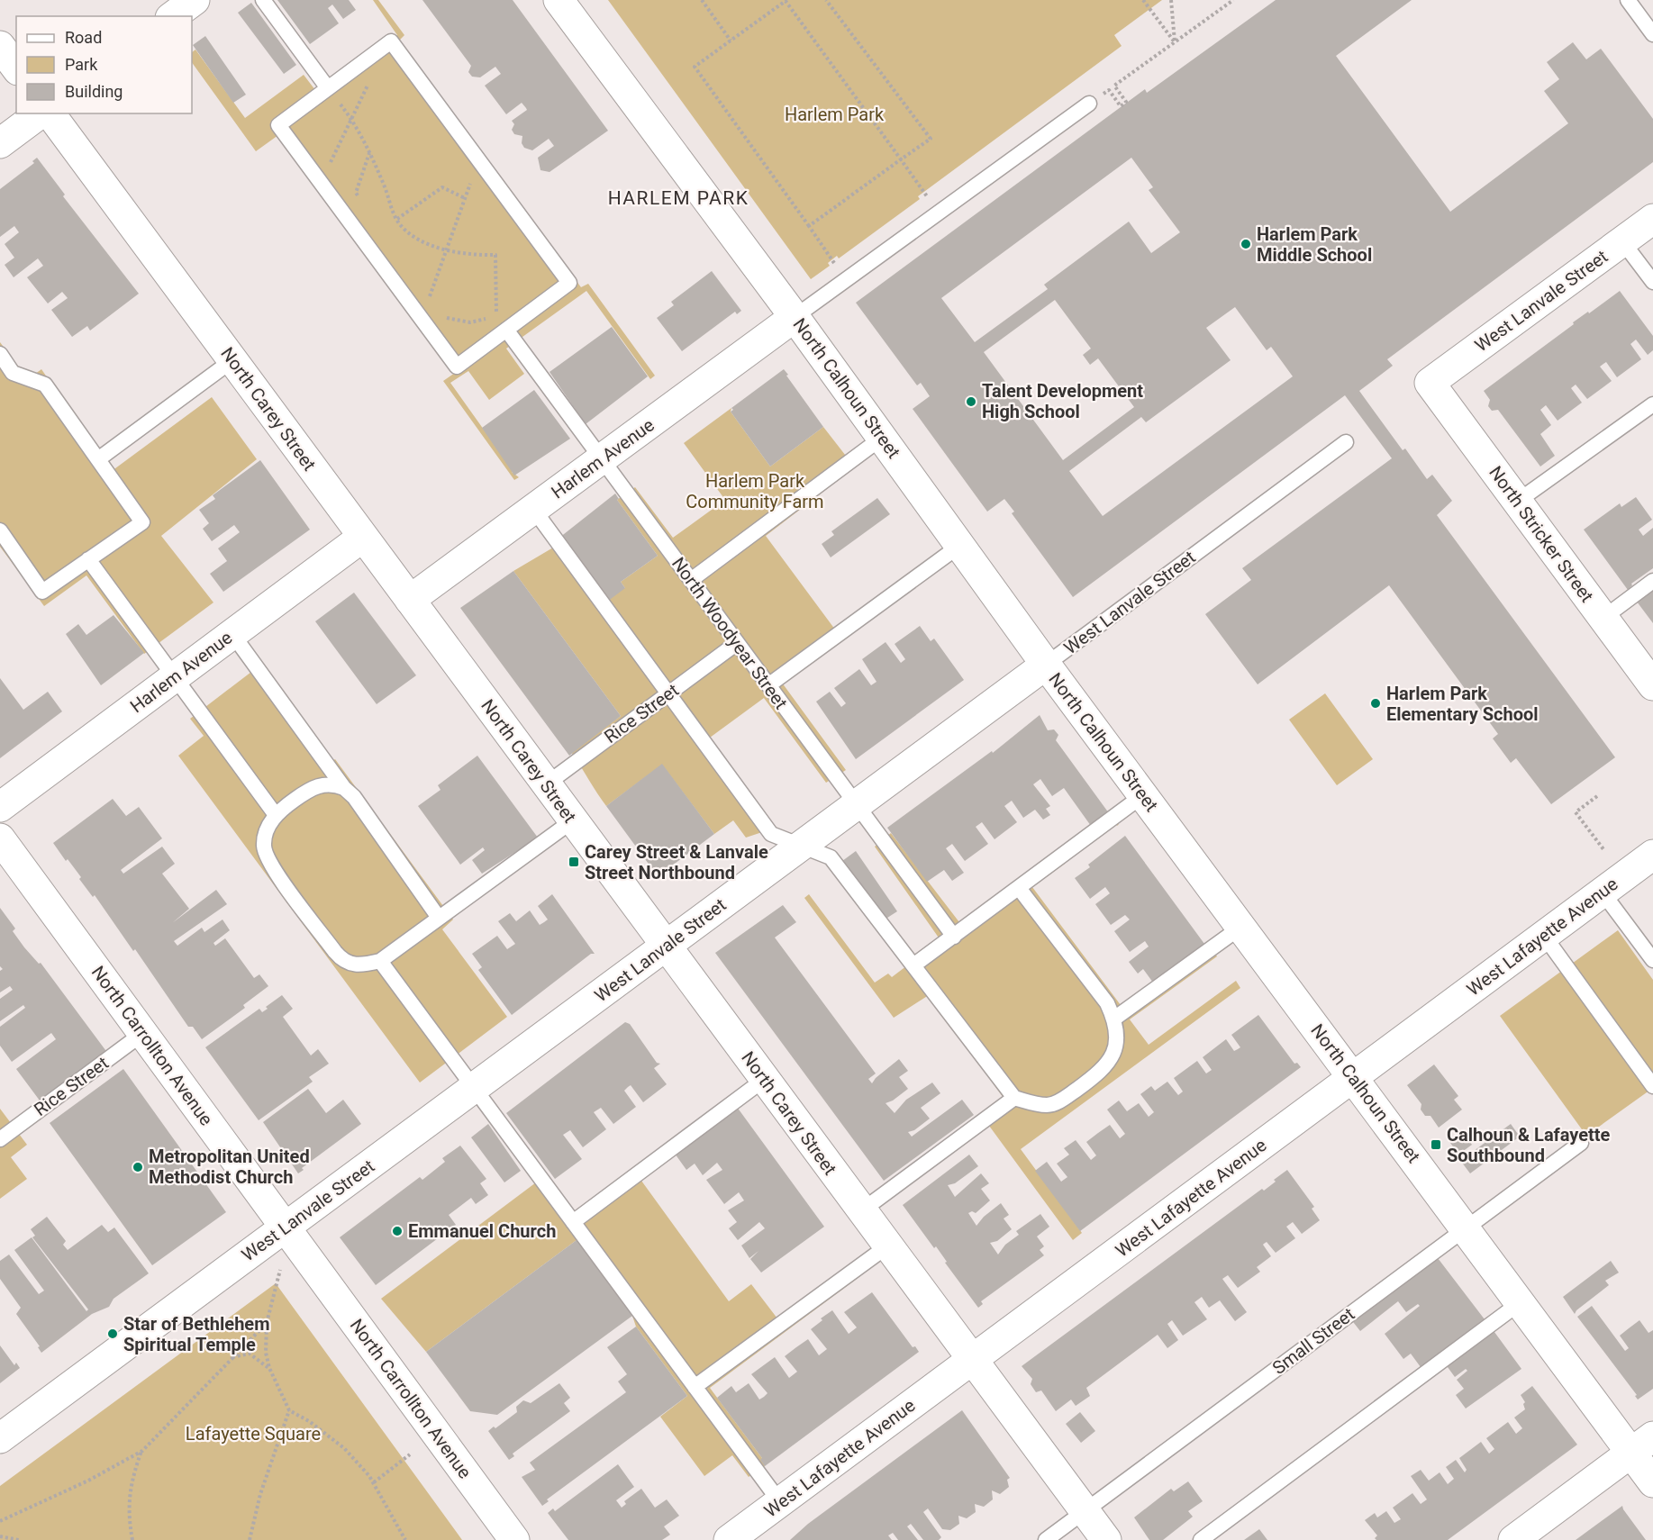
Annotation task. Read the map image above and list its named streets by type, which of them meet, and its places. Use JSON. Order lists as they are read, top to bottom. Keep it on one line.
{"streets":{"street":["West Lanvale Street","North Calhoun Street","North Carey Street","Harlem Avenue","North Stricker Street","West Lafayette Avenue","North Carrollton Avenue"],"lane":["North Woodyear Street","Rice Street","Small Street"]},"crossings":[["West Lanvale Street","North Calhoun Street"],["West Lanvale Street","North Carey Street"],["West Lanvale Street","North Stricker Street"],["West Lanvale Street","North Woodyear Street"],["West Lanvale Street","North Carrollton Avenue"],["North Calhoun Street","Harlem Avenue"],["North Calhoun Street","West Lafayette Avenue"],["North Calhoun Street","Small Street"],["North Carey Street","Harlem Avenue"],["North Carey Street","Rice Street"],["North Carey Street","West Lafayette Avenue"],["North Carey Street","Small Street"],["Harlem Avenue","North Woodyear Street"],["North Woodyear Street","Rice Street"],["Rice Street","North Carrollton Avenue"]],"districts":["HARLEM PARK"],"parks":["Harlem Park","Harlem Park Community Farm","Lafayette Square"],"places":{"other":["Harlem Park Middle School","Talent Development High School","Harlem Park Elementary School","Metropolitan United Methodist Church","Emmanuel Church","Star of Bethlehem Spiritual Temple"],"transit":["Carey Street & Lanvale Street Northbound","Calhoun & Lafayette Southbound"]},"legend":["Road","Park","Building"]}
